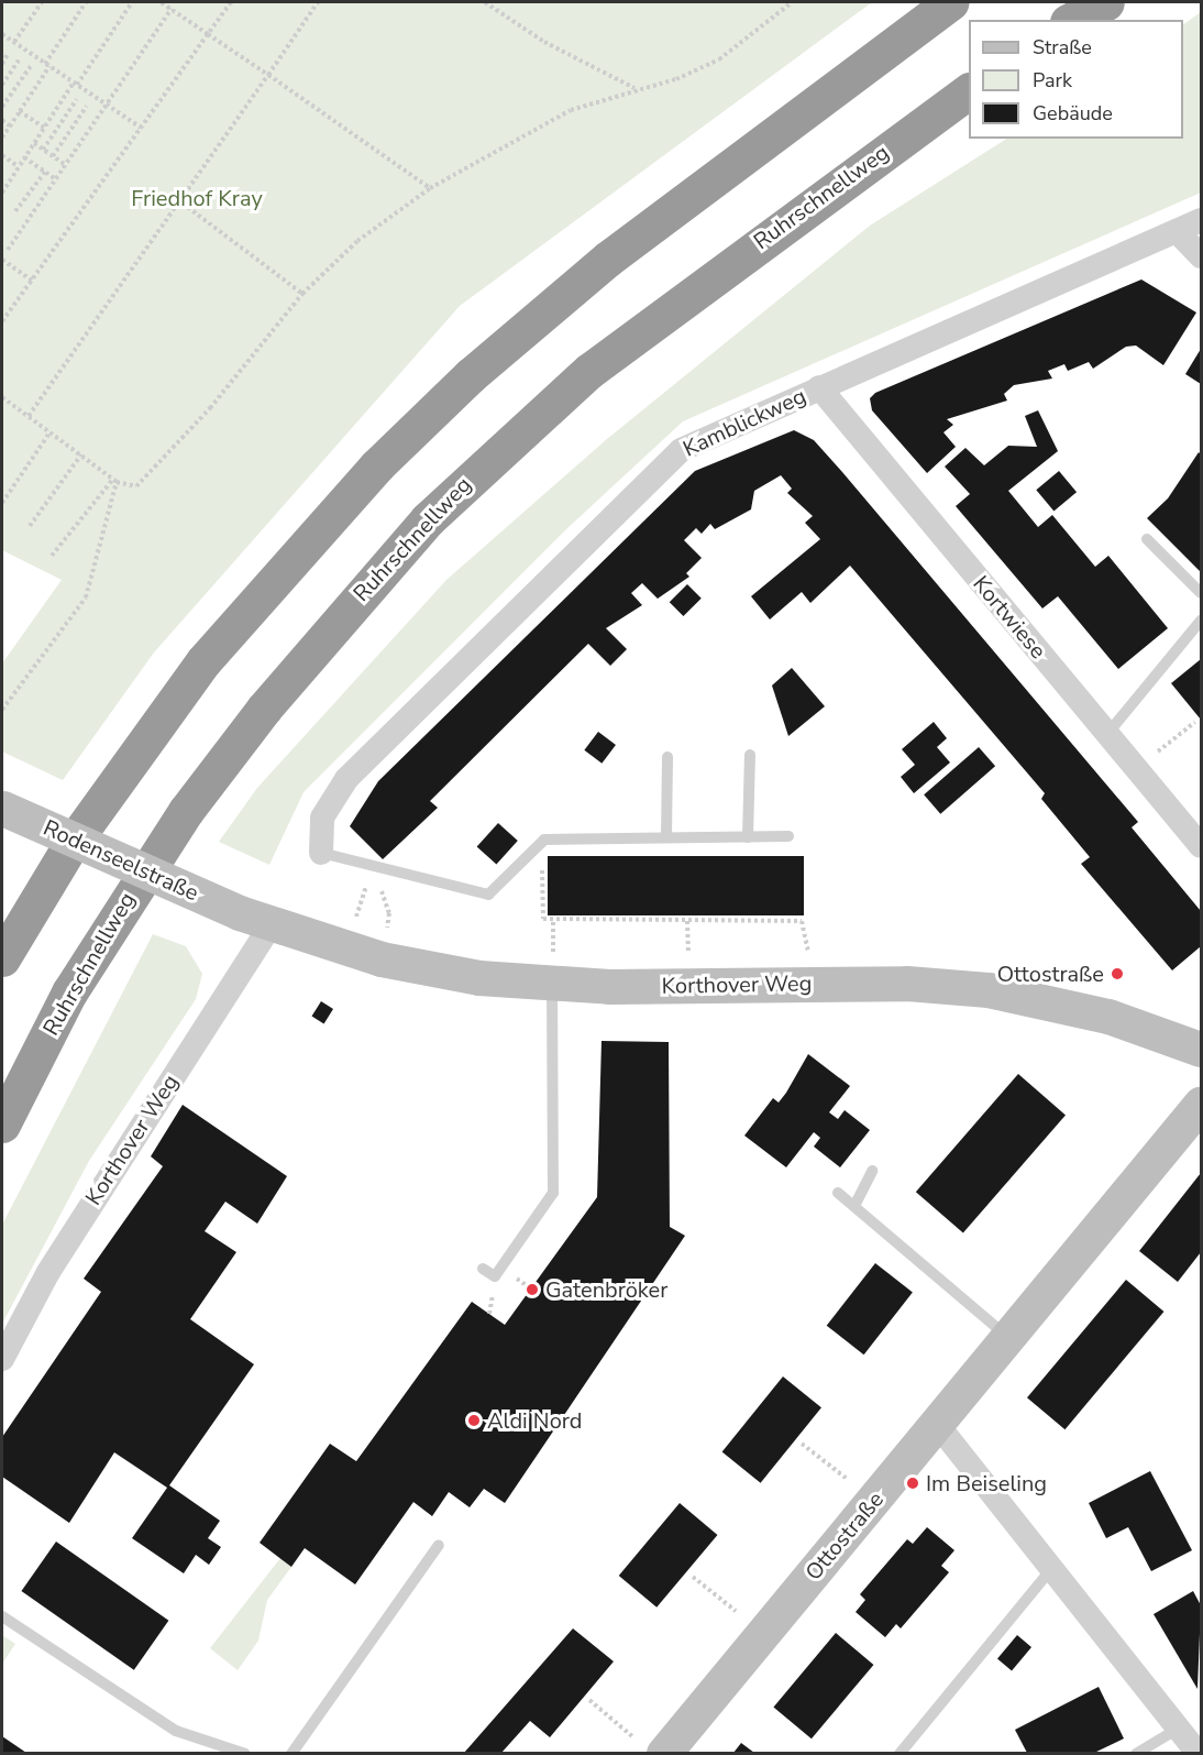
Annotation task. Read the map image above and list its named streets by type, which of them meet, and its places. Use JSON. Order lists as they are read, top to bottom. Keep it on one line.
{"streets":{"highway":["Ruhrschnellweg"],"main road":["Rodenseelstraße","Korthover Weg","Ottostraße"],"street":["Kamblickweg","Kortwiese"]},"crossings":[["Kamblickweg","Kortwiese"],["Rodenseelstraße","Korthover Weg"]],"parks":["Friedhof Kray"],"places":["Ottostraße","Gatenbröker","Aldi Nord","Im Beiseling"],"legend":["Straße","Park","Gebäude"]}
